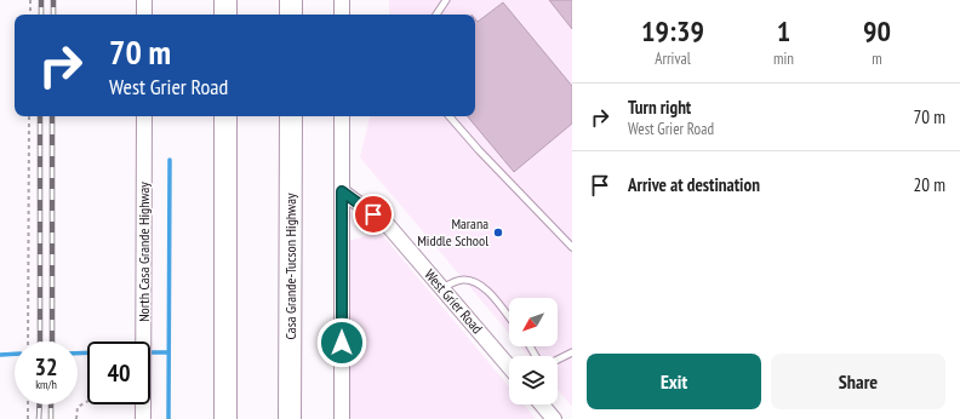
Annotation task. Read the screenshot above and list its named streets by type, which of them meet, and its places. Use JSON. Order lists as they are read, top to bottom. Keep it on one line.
{"streets":{"highway":["Casa Grande-Tucson Highway"],"street":["North Casa Grande Highway","West Grier Road"]},"places":["Marana Middle School"],"north":"bottom left","page":{"eta":["19:39","Arrival","1","min","90","m"],"turn":["70 m","West Grier Road"],"list":[{"name":"Turn right","note":"West Grier Road","value":"70 m"},{"name":"Arrive at destination","value":"20 m"}],"speed":"32 km/h","limit":"40","buttons":["Exit","Share"]}}
